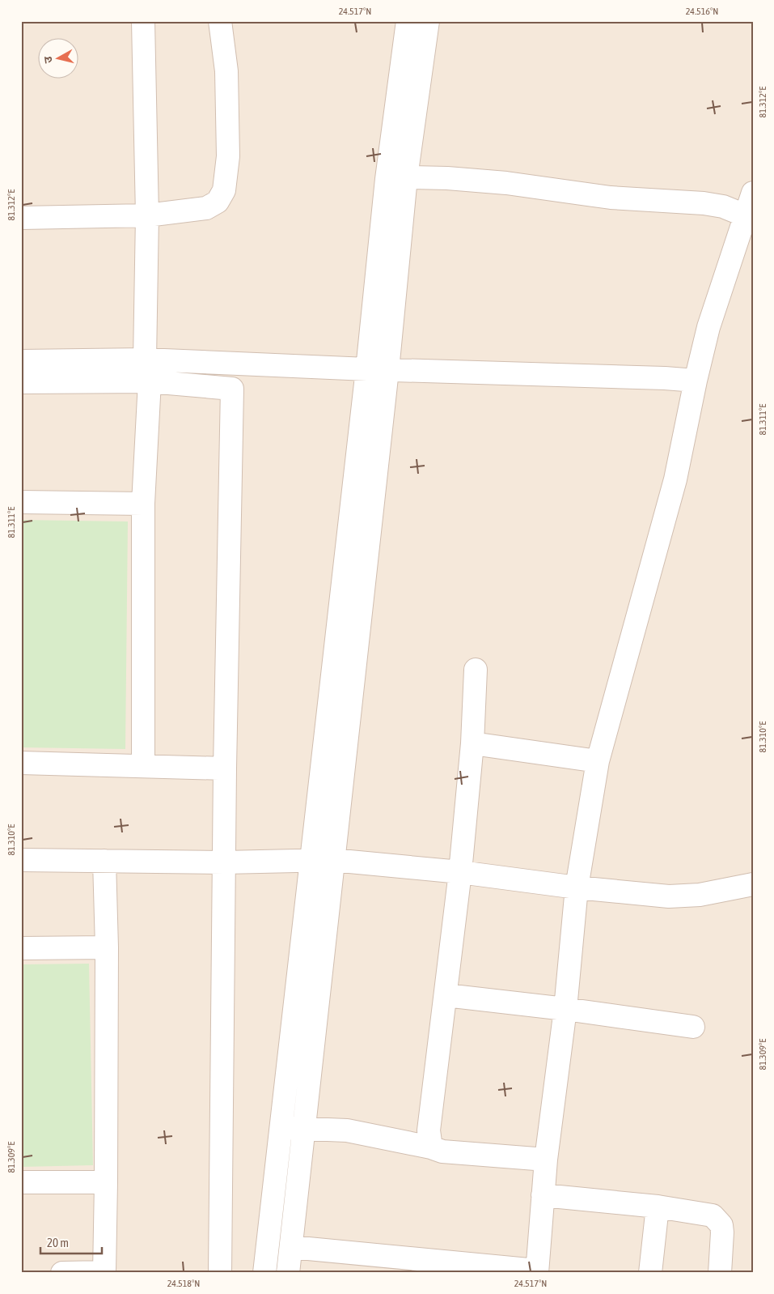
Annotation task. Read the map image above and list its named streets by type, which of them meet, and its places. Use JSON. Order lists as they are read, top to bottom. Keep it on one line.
{"scale_bar":"20 m","north":"left","coordinates":["24.517°N","24.516°N","81.312°E","81.311°E","81.310°E","81.309°E","24.518°N"]}
